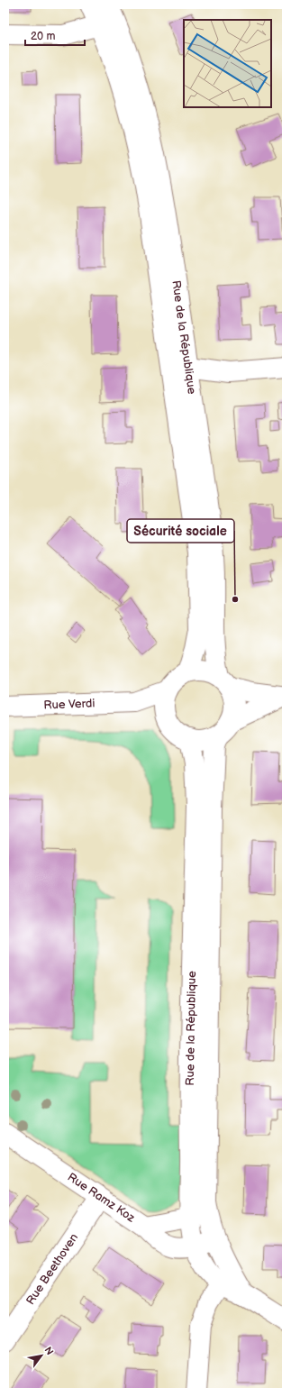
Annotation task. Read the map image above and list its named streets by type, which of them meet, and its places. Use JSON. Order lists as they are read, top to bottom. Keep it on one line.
{"streets":{"street":["Rue de la République","Rue Verdi","Rue Ramz Koz","Rue Beethoven"]},"crossings":[["Rue de la République","Rue Verdi"],["Rue de la République","Rue Ramz Koz"],["Rue Ramz Koz","Rue Beethoven"]],"places":["Sécurité sociale"],"scale_bar":"20 m","north":"top right"}
